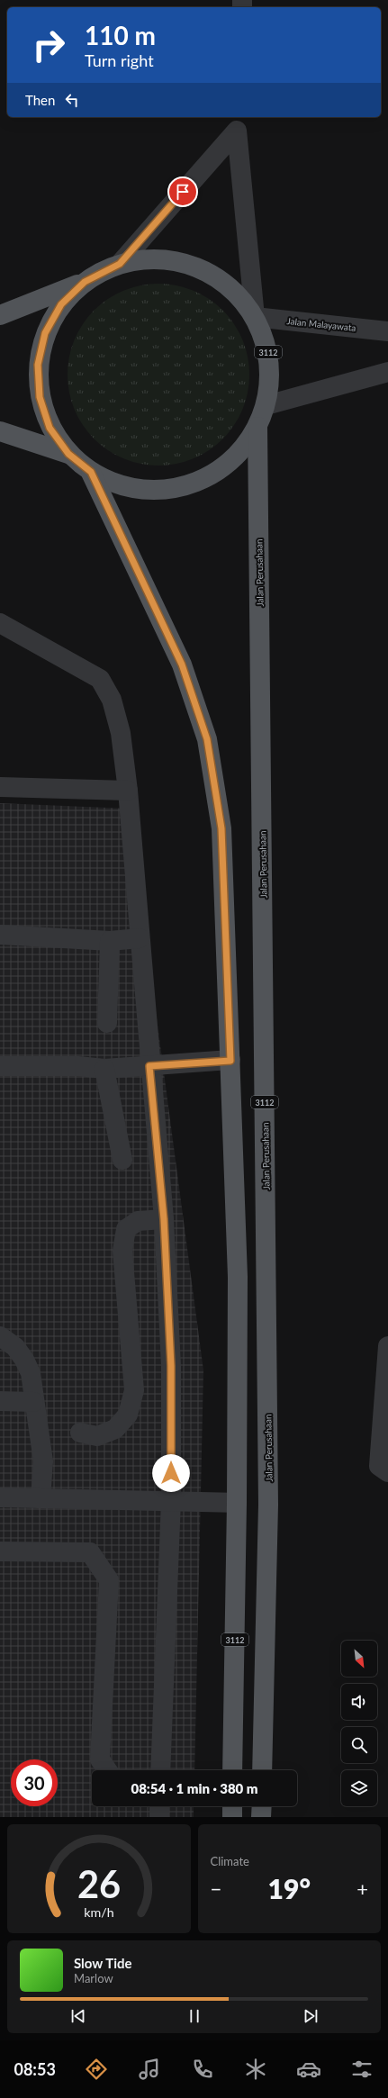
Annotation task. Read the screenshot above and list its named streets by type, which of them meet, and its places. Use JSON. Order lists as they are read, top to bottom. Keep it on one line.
{"streets":{"main road":["3112","Jalan Perusahaan"],"street":["Jalan Malayawata"]},"crossings":[["Jalan Malayawata","3112"],["3112","Jalan Perusahaan"]],"north":"bottom right","page":{"turn":["110 m","Turn right"],"then":"Then","limit":"30","trip":"08:54 · 1 min · 380 m","tile":"Climate","heat":["−","19°","+"],"song":["Slow Tide","Marlow"],"tabs":"08:53","gauge":["26","km/h"]}}
